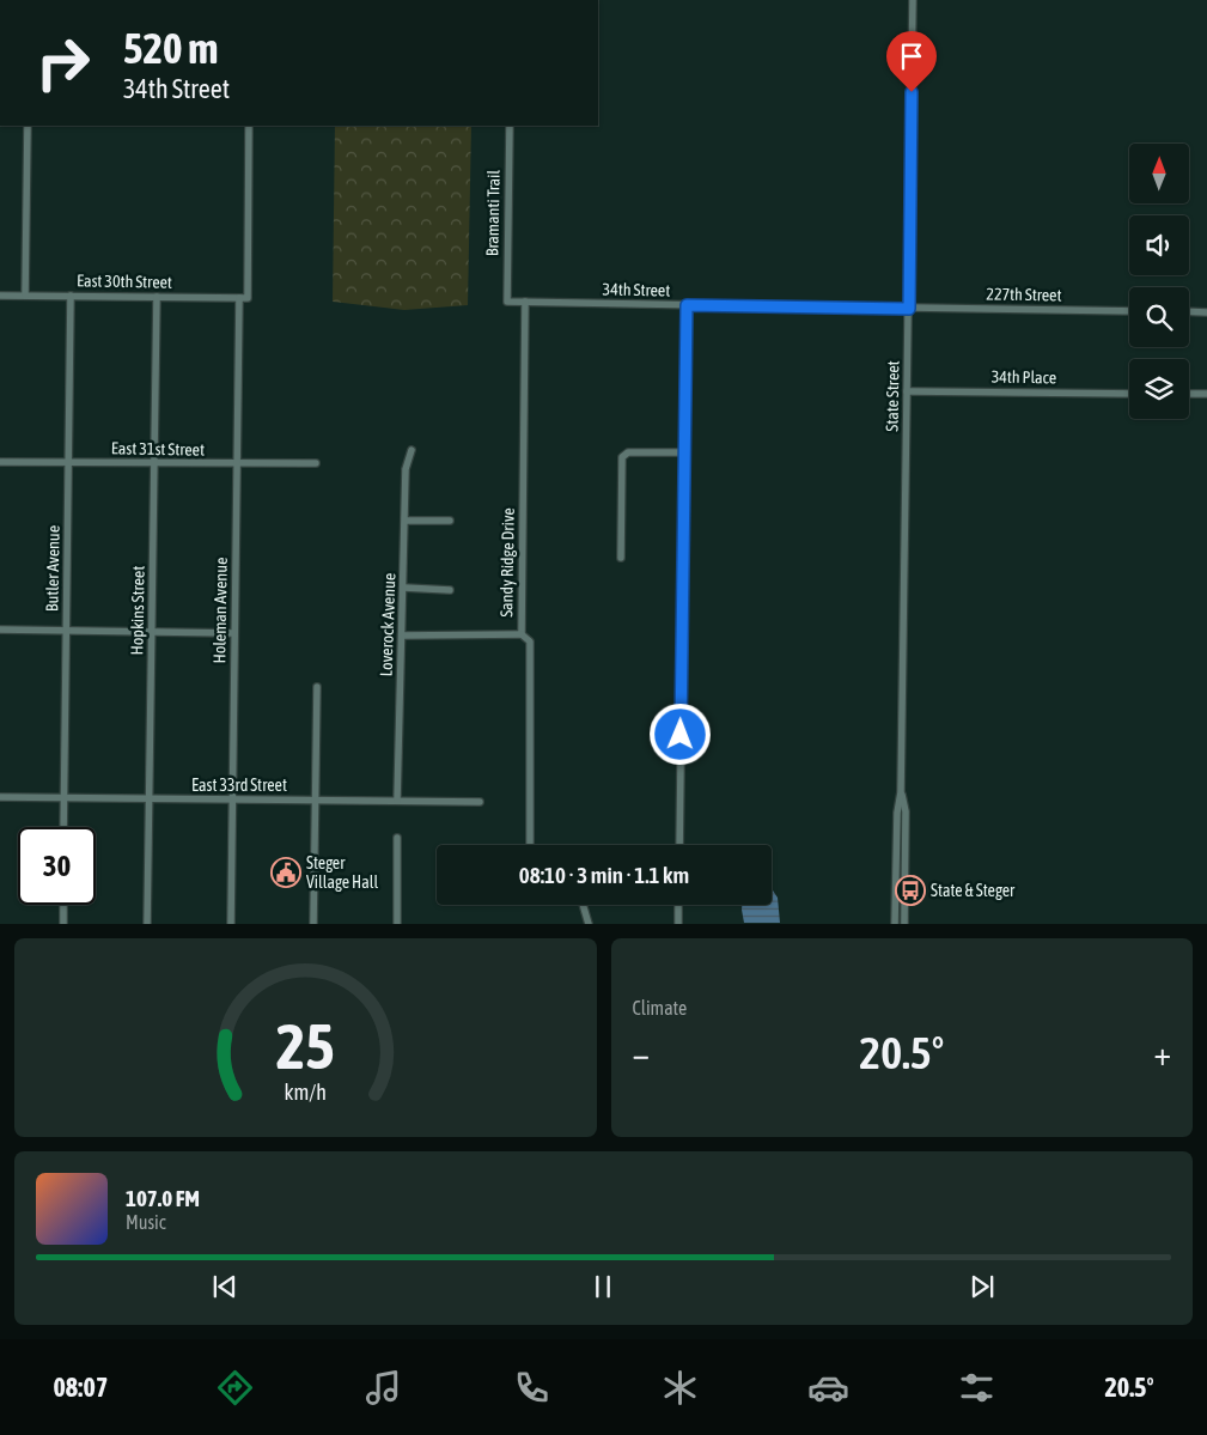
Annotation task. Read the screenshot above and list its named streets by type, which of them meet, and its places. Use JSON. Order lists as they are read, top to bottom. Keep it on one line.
{"streets":{"street":["Bramanti Trail","East 30th Street","34th Street","227th Street","34th Place","State Street","East 31st Street","Sandy Ridge Drive","Butler Avenue","Hopkins Street","Holeman Avenue","Loverock Avenue","East 33rd Street"]},"crossings":[["Bramanti Trail","34th Street"],["East 30th Street","Butler Avenue"],["East 30th Street","Hopkins Street"],["East 30th Street","Holeman Avenue"],["34th Street","227th Street"],["34th Street","State Street"],["34th Street","Sandy Ridge Drive"],["227th Street","State Street"],["34th Place","State Street"],["East 31st Street","Butler Avenue"],["East 31st Street","Hopkins Street"],["East 31st Street","Holeman Avenue"],["Butler Avenue","East 33rd Street"],["Hopkins Street","East 33rd Street"],["Holeman Avenue","East 33rd Street"],["Loverock Avenue","East 33rd Street"]],"places":{"public building":["Steger Village Hall"],"bus stop":["State & Steger"]},"north":"top","page":{"turn":["520 m","34th Street"],"limit":"30","trip":"08:10 · 3 min · 1.1 km","tile":"Climate","heat":["−","20.5°","+"],"song":["107.0 FM","Music"],"tabs":["08:07","20.5°"],"gauge":["25","km/h"]}}
